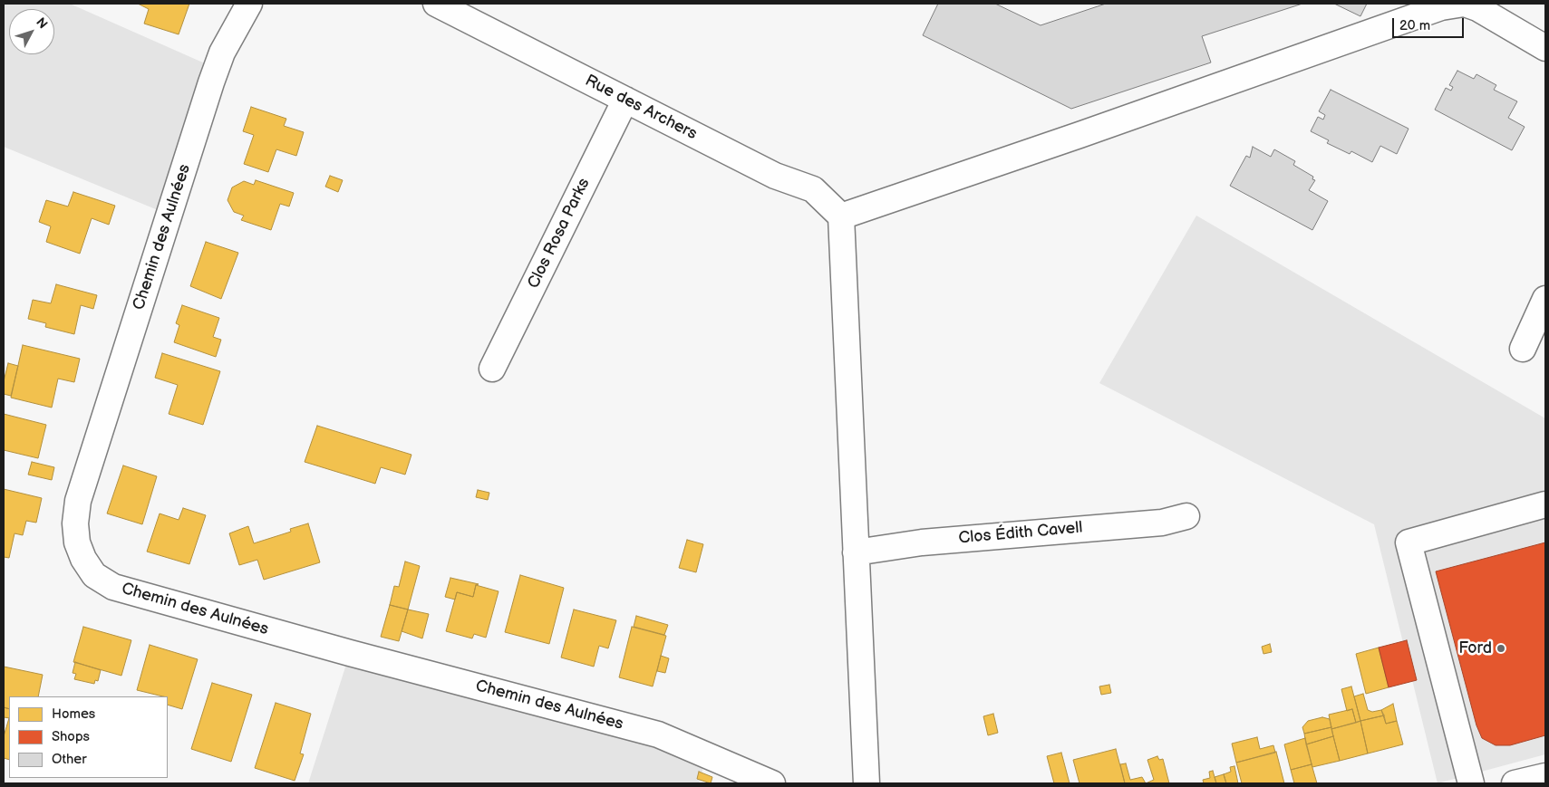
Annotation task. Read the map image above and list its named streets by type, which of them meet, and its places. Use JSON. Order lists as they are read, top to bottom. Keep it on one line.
{"streets":{"street":["Rue des Archers","Clos Rosa Parks","Chemin des Aulnées","Clos Édith Cavell"]},"crossings":[["Rue des Archers","Clos Rosa Parks"]],"places":["Ford"],"legend":["Homes","Shops","Other"],"scale_bar":"20 m","north":"top right"}
